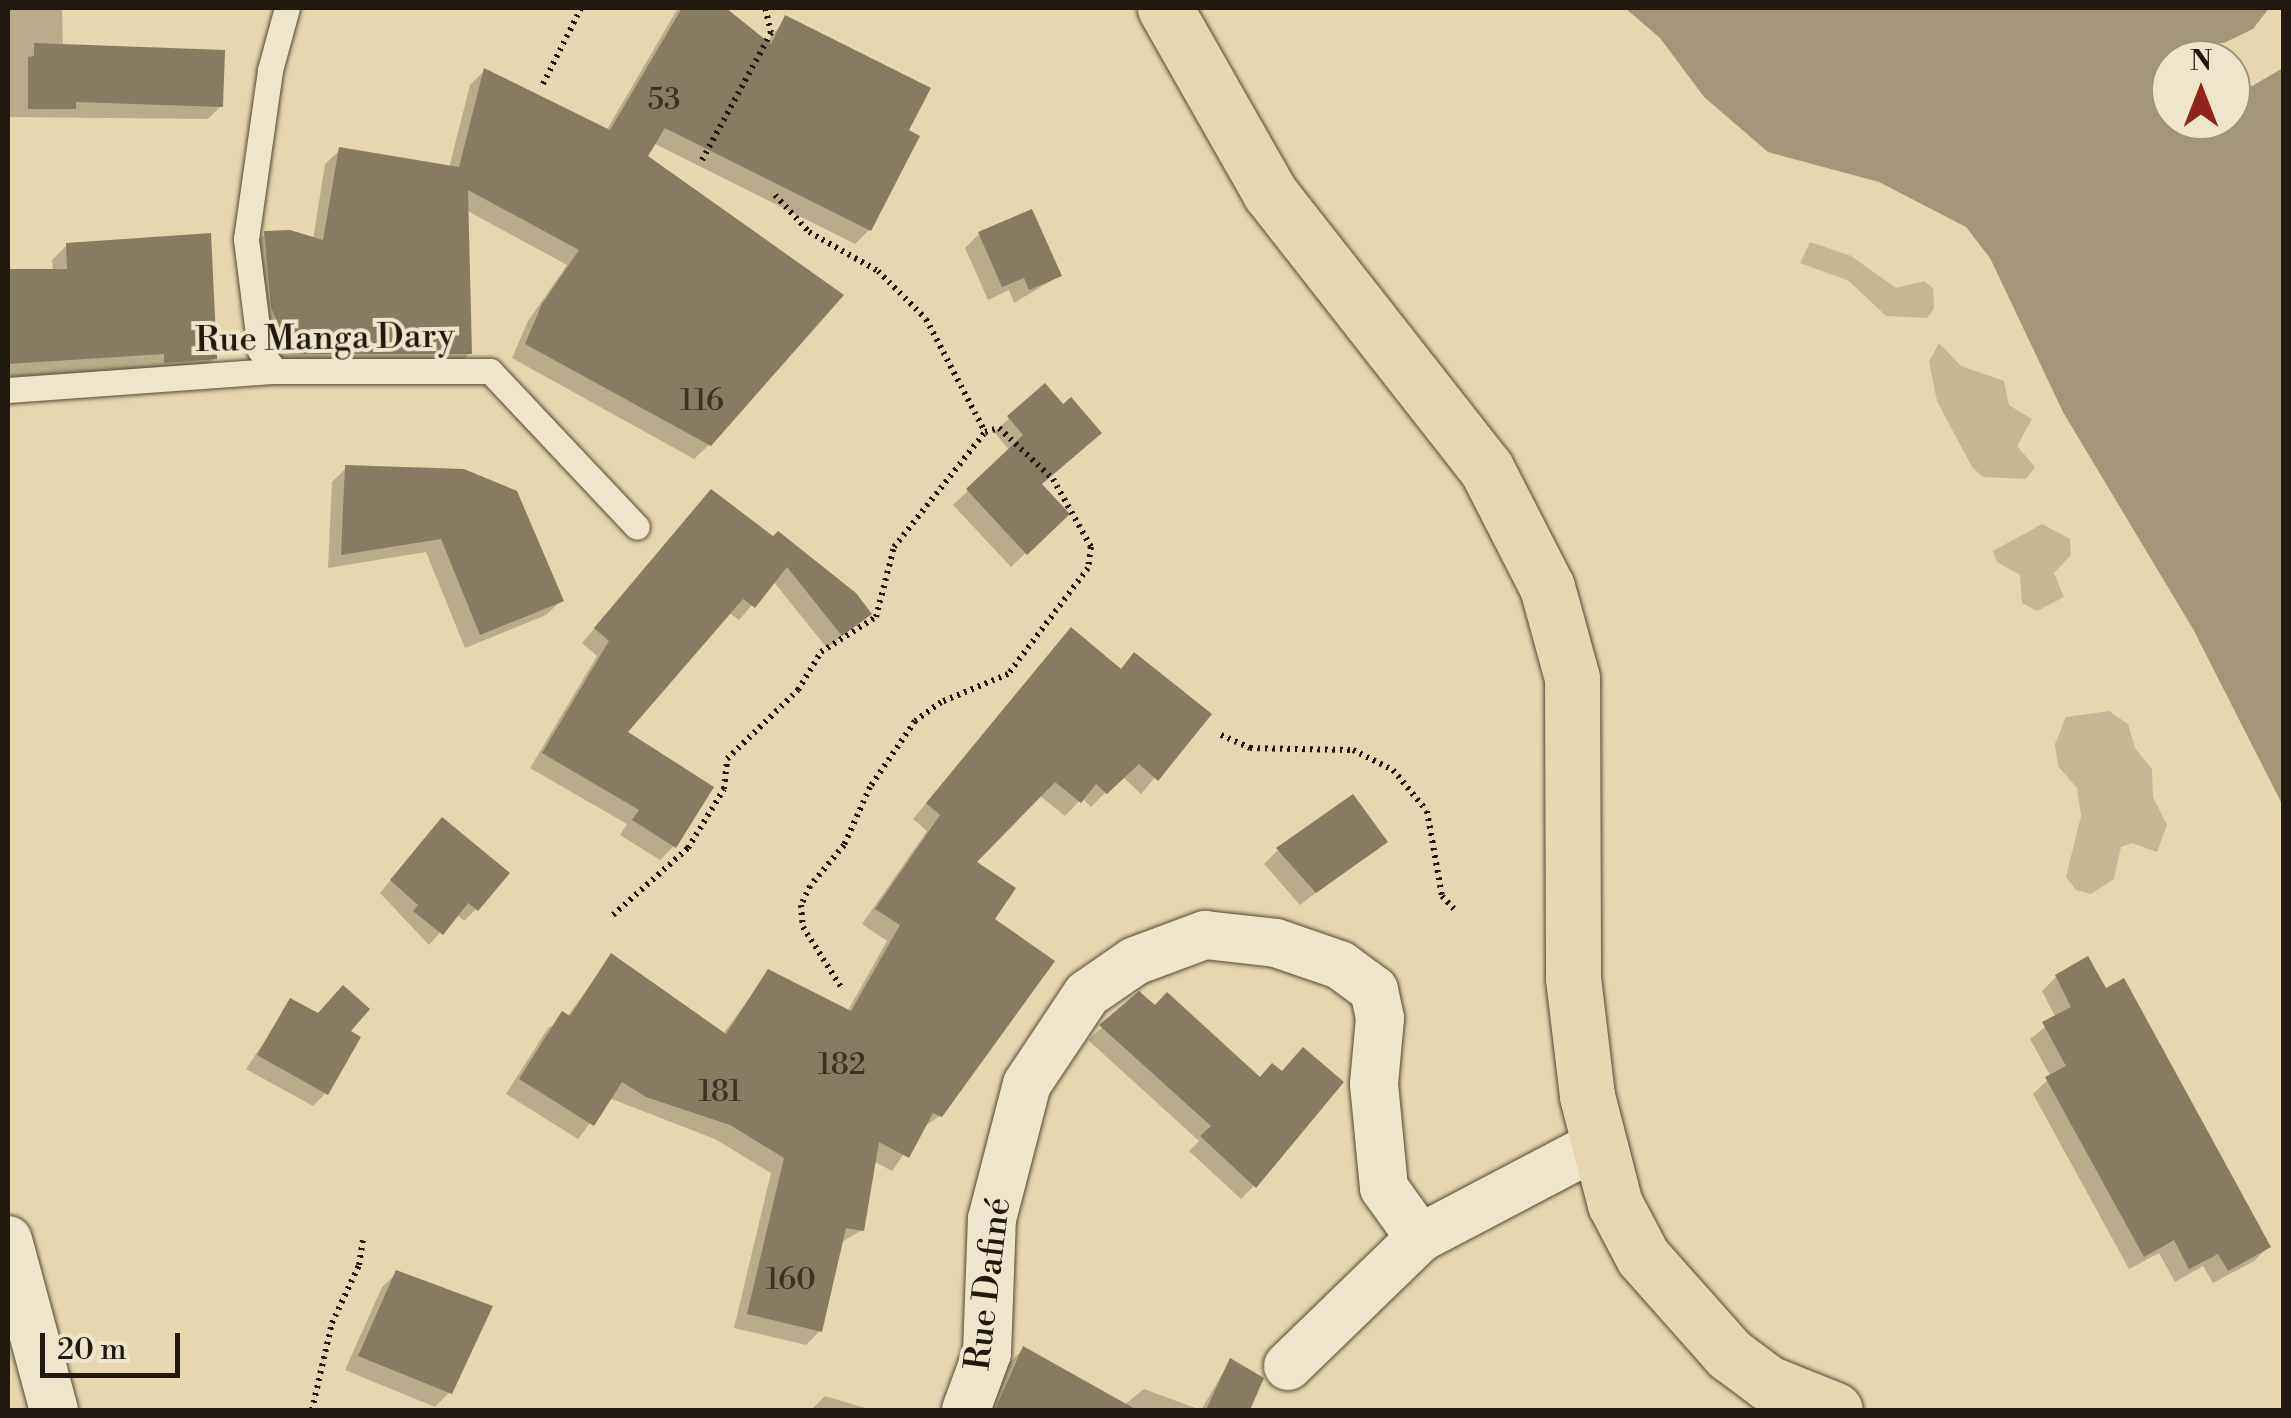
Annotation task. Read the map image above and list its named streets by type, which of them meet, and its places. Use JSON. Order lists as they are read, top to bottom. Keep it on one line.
{"streets":{"street":["Rue Dafiné"],"lane":["Rue Manga Dary"]},"house_numbers":["53","116","182","181","160"],"scale_bar":"20 m","north":"top"}
